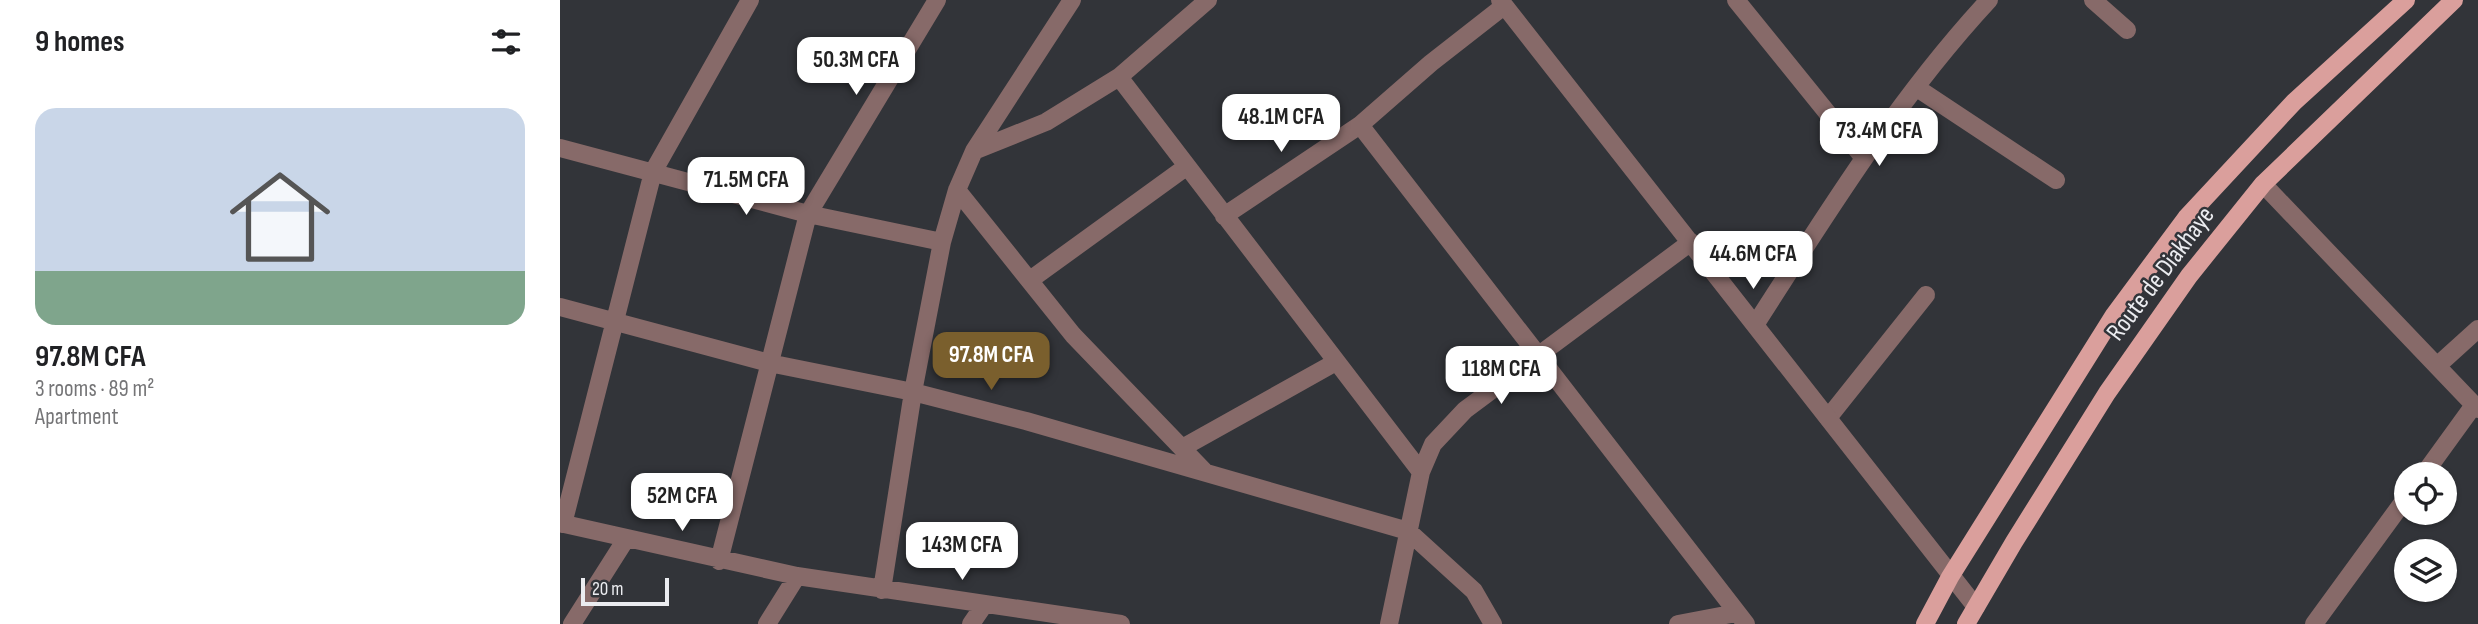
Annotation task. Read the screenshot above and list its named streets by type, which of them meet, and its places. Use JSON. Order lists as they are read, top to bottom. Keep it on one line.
{"streets":{"main road":["Route de Diakhaye"]},"scale_bar":"20 m","page":{"heading":"9 homes","price":["50.3M CFA","48.1M CFA","73.4M CFA","71.5M CFA","44.6M CFA","97.8M CFA","118M CFA","52M CFA","143M CFA"],"list":[{"name":"97.8M CFA","note":"3 rooms · 89 m² · Apartment"}],"scale":"20 m"}}
